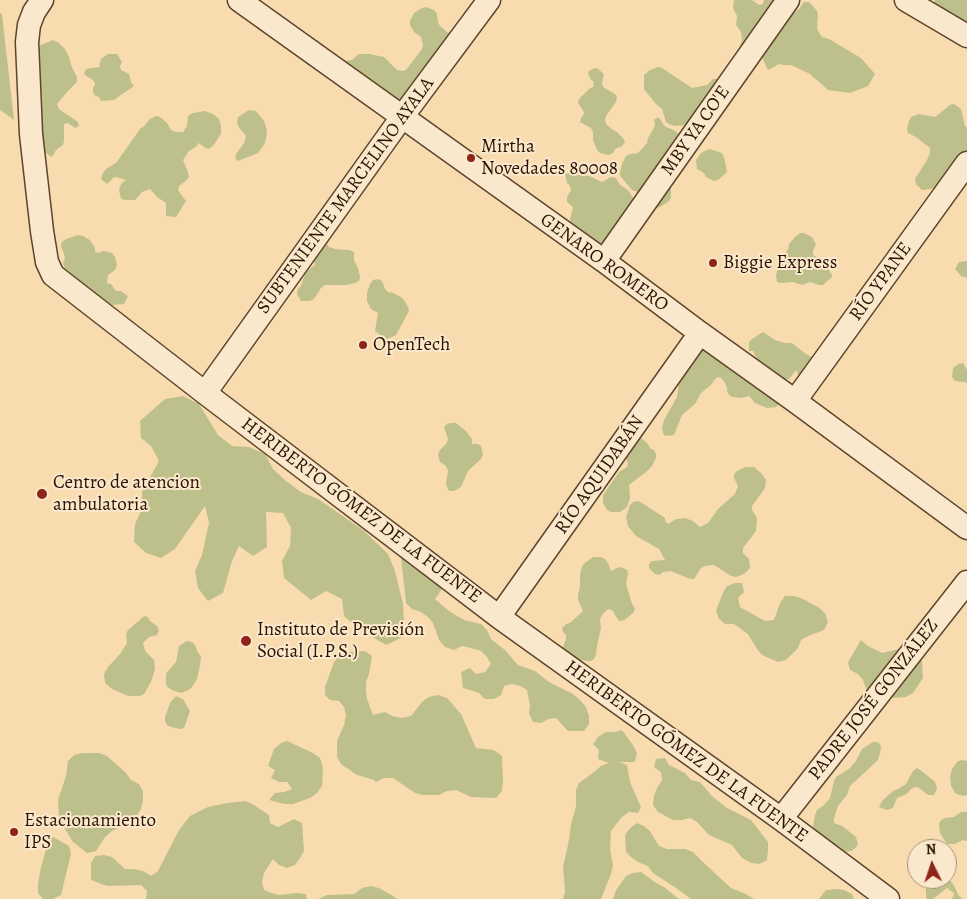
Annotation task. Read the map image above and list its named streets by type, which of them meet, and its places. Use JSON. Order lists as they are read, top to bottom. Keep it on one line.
{"streets":{"street":["MBY YA CO'E","SUBTENIENTE MARCELINO AYALA","GENARO ROMERO","RÍO YPANE","RÍO AQUIDABÁN","HERIBERTO GÓMEZ DE LA FUENTE","PADRE JOSÉ GONZÁLEZ"]},"crossings":[["MBY YA CO'E","GENARO ROMERO"],["SUBTENIENTE MARCELINO AYALA","GENARO ROMERO"],["SUBTENIENTE MARCELINO AYALA","HERIBERTO GÓMEZ DE LA FUENTE"],["GENARO ROMERO","RÍO YPANE"],["GENARO ROMERO","RÍO AQUIDABÁN"],["RÍO AQUIDABÁN","HERIBERTO GÓMEZ DE LA FUENTE"],["HERIBERTO GÓMEZ DE LA FUENTE","PADRE JOSÉ GONZÁLEZ"]],"places":["Mirtha Novedades 80008","Biggie Express","OpenTech","Centro de atencion ambulatoria","Instituto de Previsión Social (I.P.S.)","Estacionamiento IPS"],"north":"top"}
